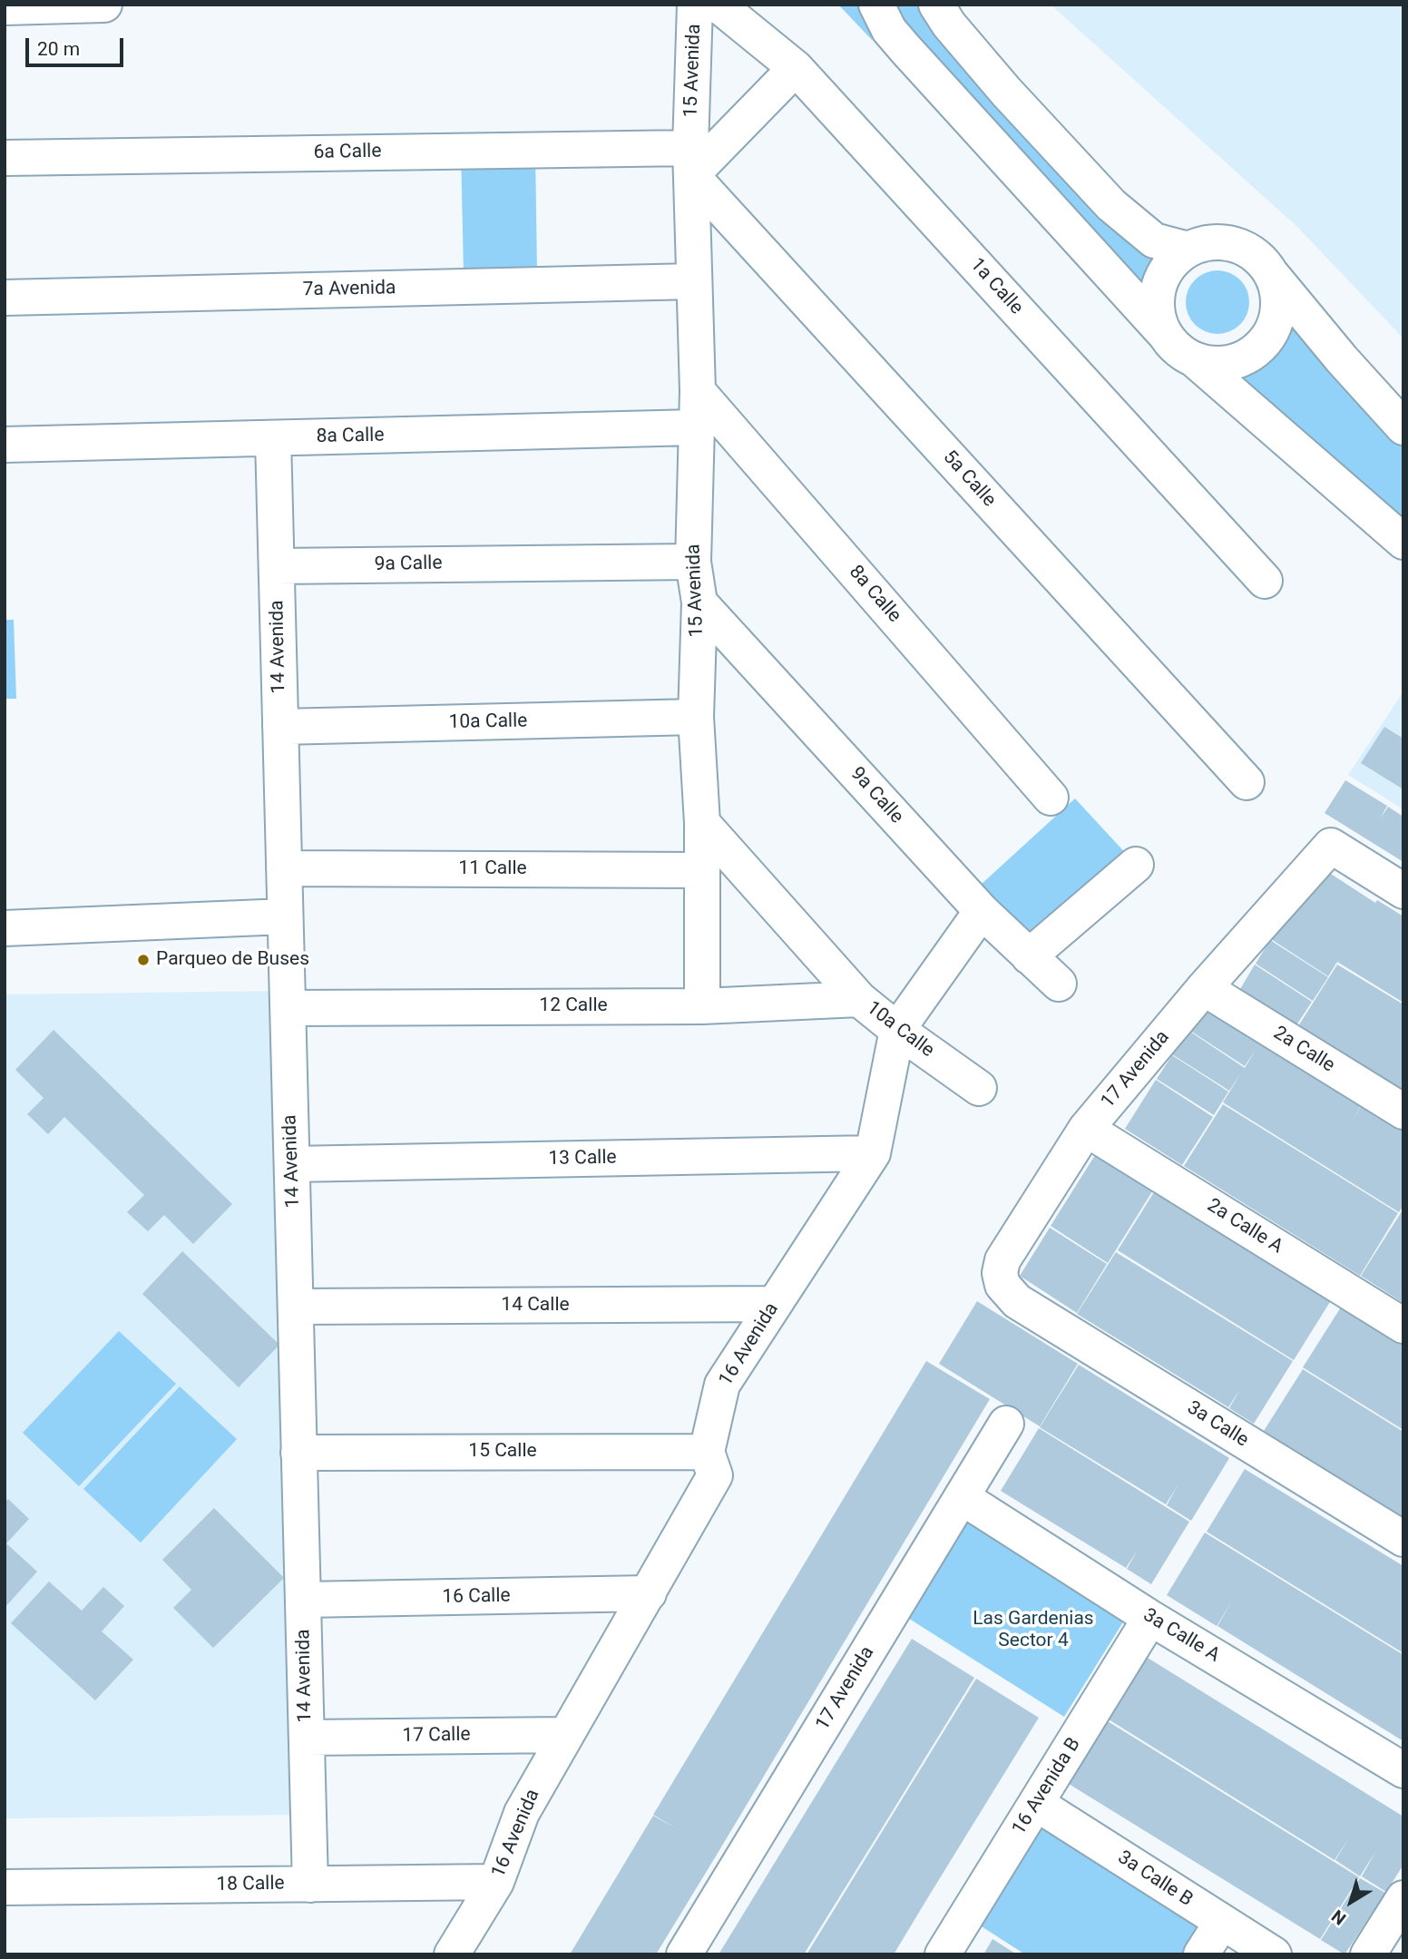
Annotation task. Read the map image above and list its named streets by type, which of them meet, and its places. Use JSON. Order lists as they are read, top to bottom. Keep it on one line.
{"streets":{"street":["15 Avenida","6a Calle","1a Calle","7a Avenida","8a Calle","5a Calle","9a Calle","14 Avenida","10a Calle","11 Calle","12 Calle","2a Calle","17 Avenida","13 Calle","2a Calle A","14 Calle","16 Avenida","3a Calle","15 Calle","16 Calle","3a Calle A","17 Calle","16 Avenida B","3a Calle B","18 Calle"]},"crossings":[["15 Avenida","6a Calle"],["15 Avenida","7a Avenida"],["15 Avenida","8a Calle"],["15 Avenida","5a Calle"],["15 Avenida","9a Calle"],["15 Avenida","10a Calle"],["15 Avenida","11 Calle"],["15 Avenida","12 Calle"],["6a Calle","5a Calle"],["8a Calle","14 Avenida"],["9a Calle","14 Avenida"],["9a Calle","16 Avenida"],["14 Avenida","10a Calle"],["14 Avenida","11 Calle"],["14 Avenida","12 Calle"],["14 Avenida","13 Calle"],["14 Avenida","14 Calle"],["14 Avenida","15 Calle"],["14 Avenida","16 Calle"],["14 Avenida","17 Calle"],["14 Avenida","18 Calle"],["10a Calle","12 Calle"],["10a Calle","16 Avenida"],["2a Calle","17 Avenida"],["17 Avenida","2a Calle A"],["17 Avenida","3a Calle"],["17 Avenida","3a Calle A"],["13 Calle","16 Avenida"],["14 Calle","16 Avenida"],["16 Avenida","15 Calle"],["16 Avenida","16 Calle"],["16 Avenida","17 Calle"],["16 Avenida","18 Calle"],["3a Calle A","16 Avenida B"],["16 Avenida B","3a Calle B"]],"parks":["Las Gardenias Sector 4"],"places":["Parqueo de Buses"],"scale_bar":"20 m","north":"bottom left"}
